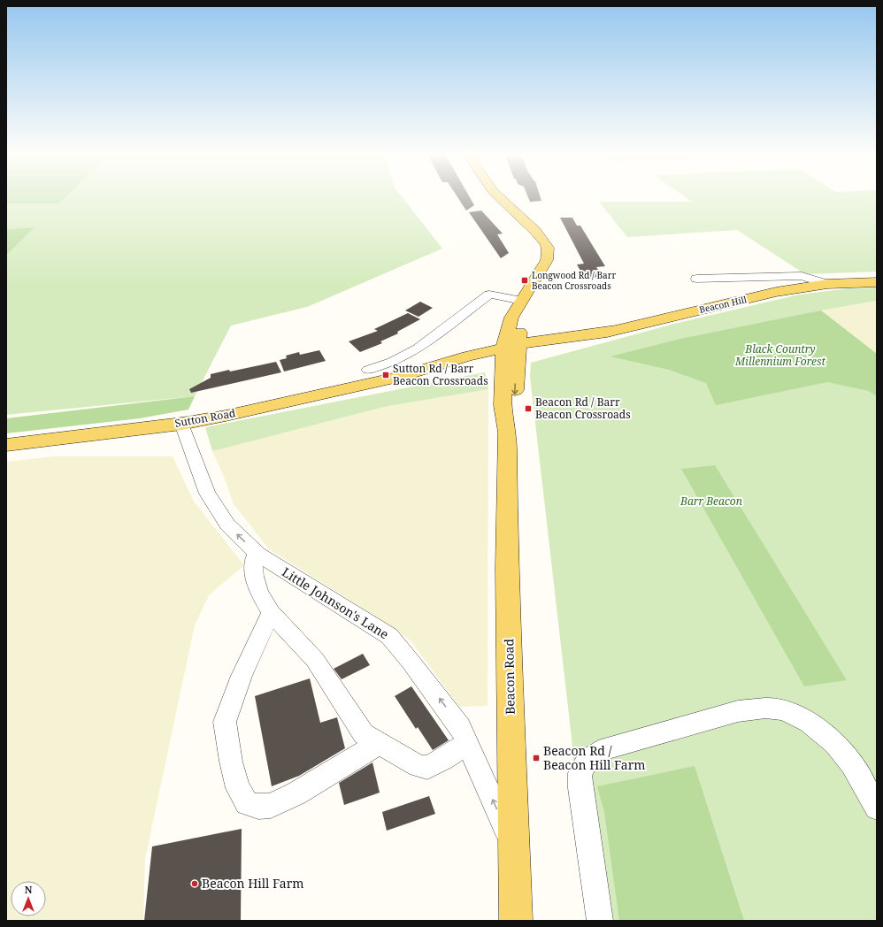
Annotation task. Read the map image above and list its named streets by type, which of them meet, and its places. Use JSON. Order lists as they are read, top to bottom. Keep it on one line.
{"streets":{"main road":["Beacon Hill","Sutton Road","Beacon Road"],"street":["Little Johnson's Lane"]},"crossings":[["Beacon Hill","Sutton Road"],["Beacon Hill","Beacon Road"],["Sutton Road","Little Johnson's Lane"],["Sutton Road","Beacon Road"],["Little Johnson's Lane","Beacon Road"]],"parks":["Black Country Millennium Forest","Barr Beacon"],"places":{"transit":["Longwood Rd / Barr Beacon Crossroads","Sutton Rd / Barr Beacon Crossroads","Beacon Rd / Barr Beacon Crossroads","Beacon Rd / Beacon Hill Farm"],"other":["Beacon Hill Farm"]},"north":"top"}
